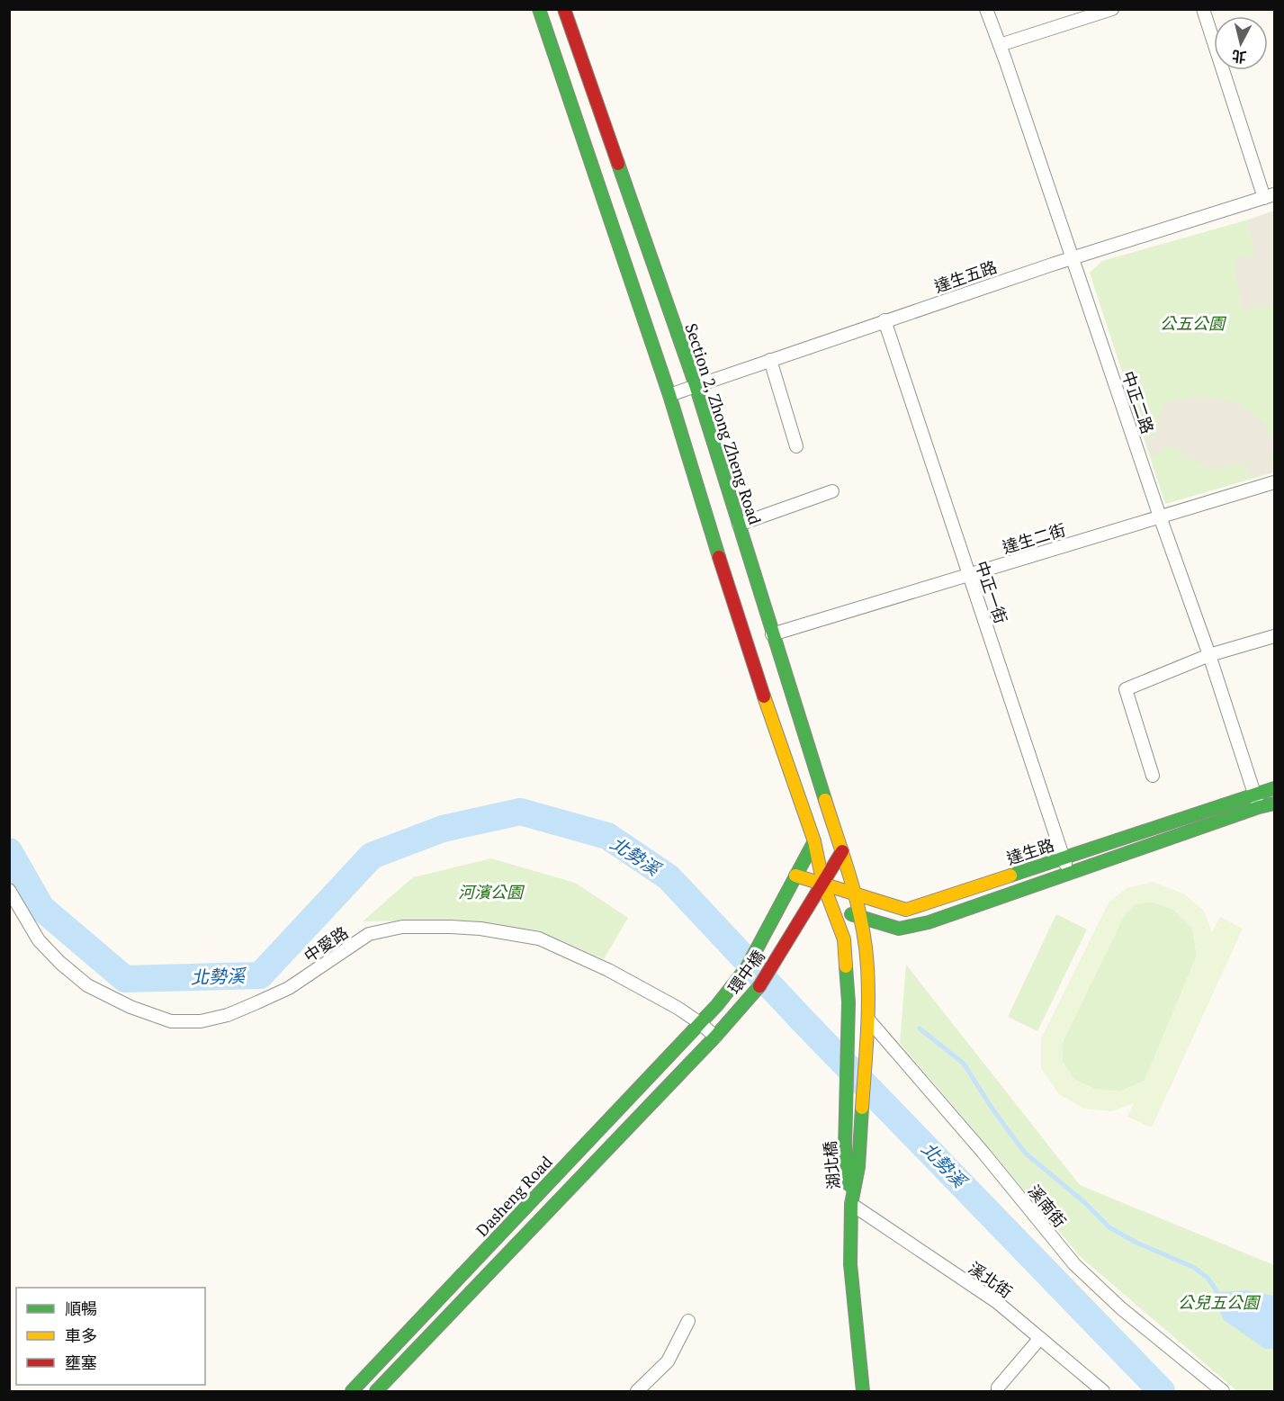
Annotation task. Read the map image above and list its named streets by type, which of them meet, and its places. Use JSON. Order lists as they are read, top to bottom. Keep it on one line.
{"streets":{"main road":["Section 2, Zhong Zheng Road","達生路","環中橋","湖北橋","Dasheng Road"],"street":["達生五路","中正二路","達生二街","中正一街","中愛路","溪南街","溪北街"]},"crossings":[["達生五路","中正二路"],["達生五路","Section 2, Zhong Zheng Road"],["達生五路","中正一街"],["中正二路","達生二街"],["中正二路","達生路"],["Section 2, Zhong Zheng Road","達生二街"],["Section 2, Zhong Zheng Road","達生路"],["Section 2, Zhong Zheng Road","湖北橋"],["達生二街","中正一街"],["中正一街","達生路"],["達生路","環中橋"],["達生路","湖北橋"],["中愛路","環中橋"],["中愛路","Dasheng Road"],["環中橋","Dasheng Road"],["湖北橋","溪南街"],["湖北橋","溪北街"]],"water":["北勢溪"],"parks":["公五公園","河濱公園","公兒五公園"],"legend":["順暢","車多","壅塞"],"north":"bottom"}
